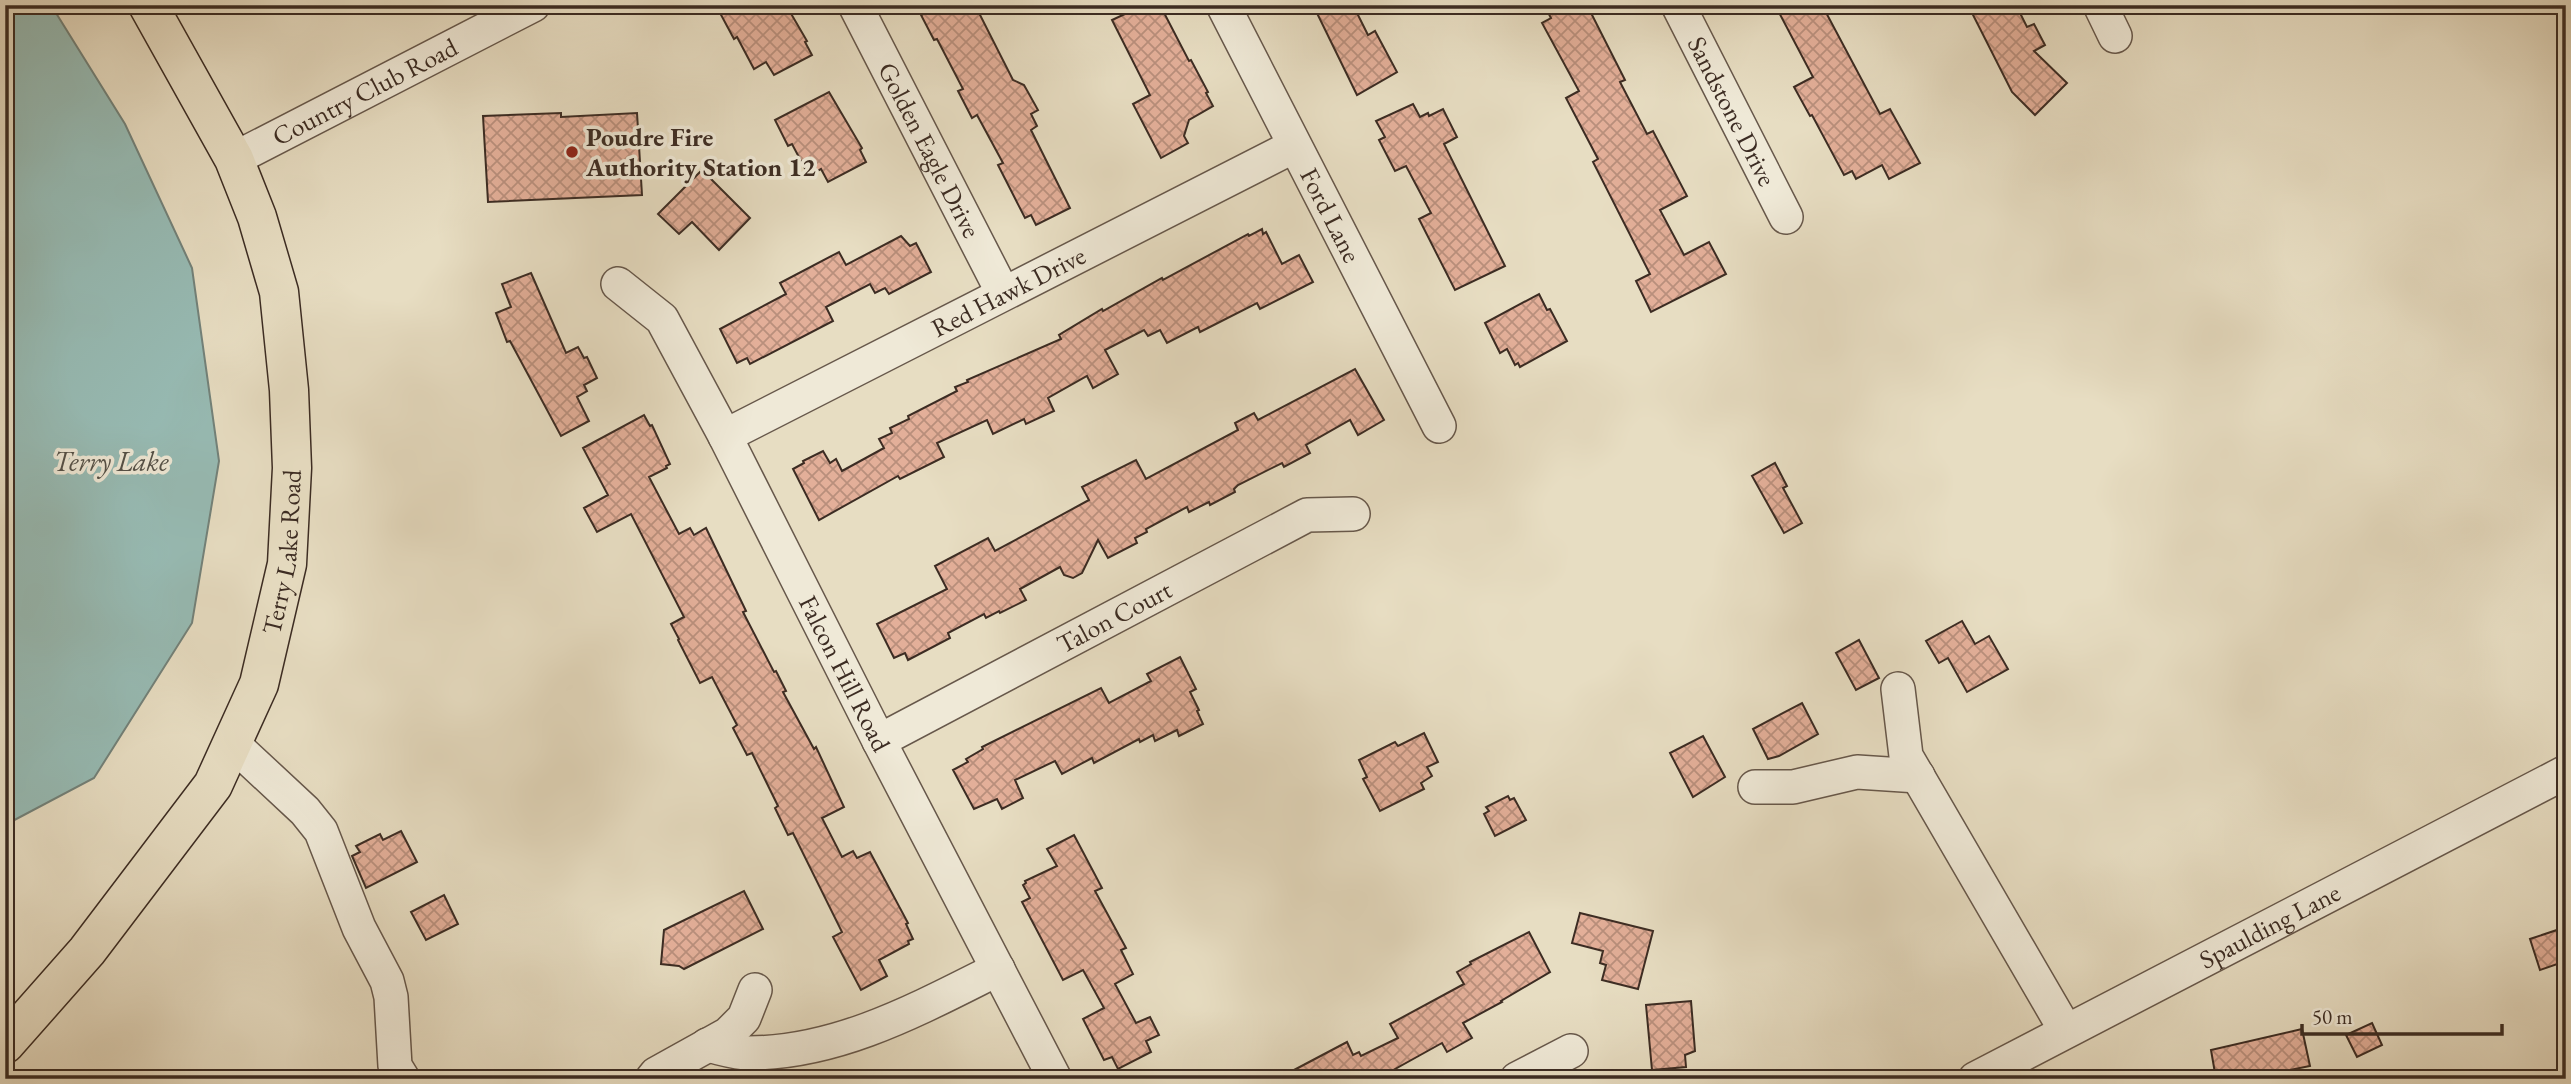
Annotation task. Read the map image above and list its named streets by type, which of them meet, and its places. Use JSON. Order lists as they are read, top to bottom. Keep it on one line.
{"streets":{"main road":["Terry Lake Road"],"street":["Country Club Road","Sandstone Drive","Golden Eagle Drive","Ford Lane","Red Hawk Drive","Talon Court","Falcon Hill Road","Spaulding Lane"]},"crossings":[["Country Club Road","Terry Lake Road"],["Golden Eagle Drive","Red Hawk Drive"],["Ford Lane","Red Hawk Drive"],["Red Hawk Drive","Falcon Hill Road"],["Talon Court","Falcon Hill Road"]],"water":["Terry Lake"],"places":["Poudre Fire Authority Station 12"],"scale_bar":"50 m"}
